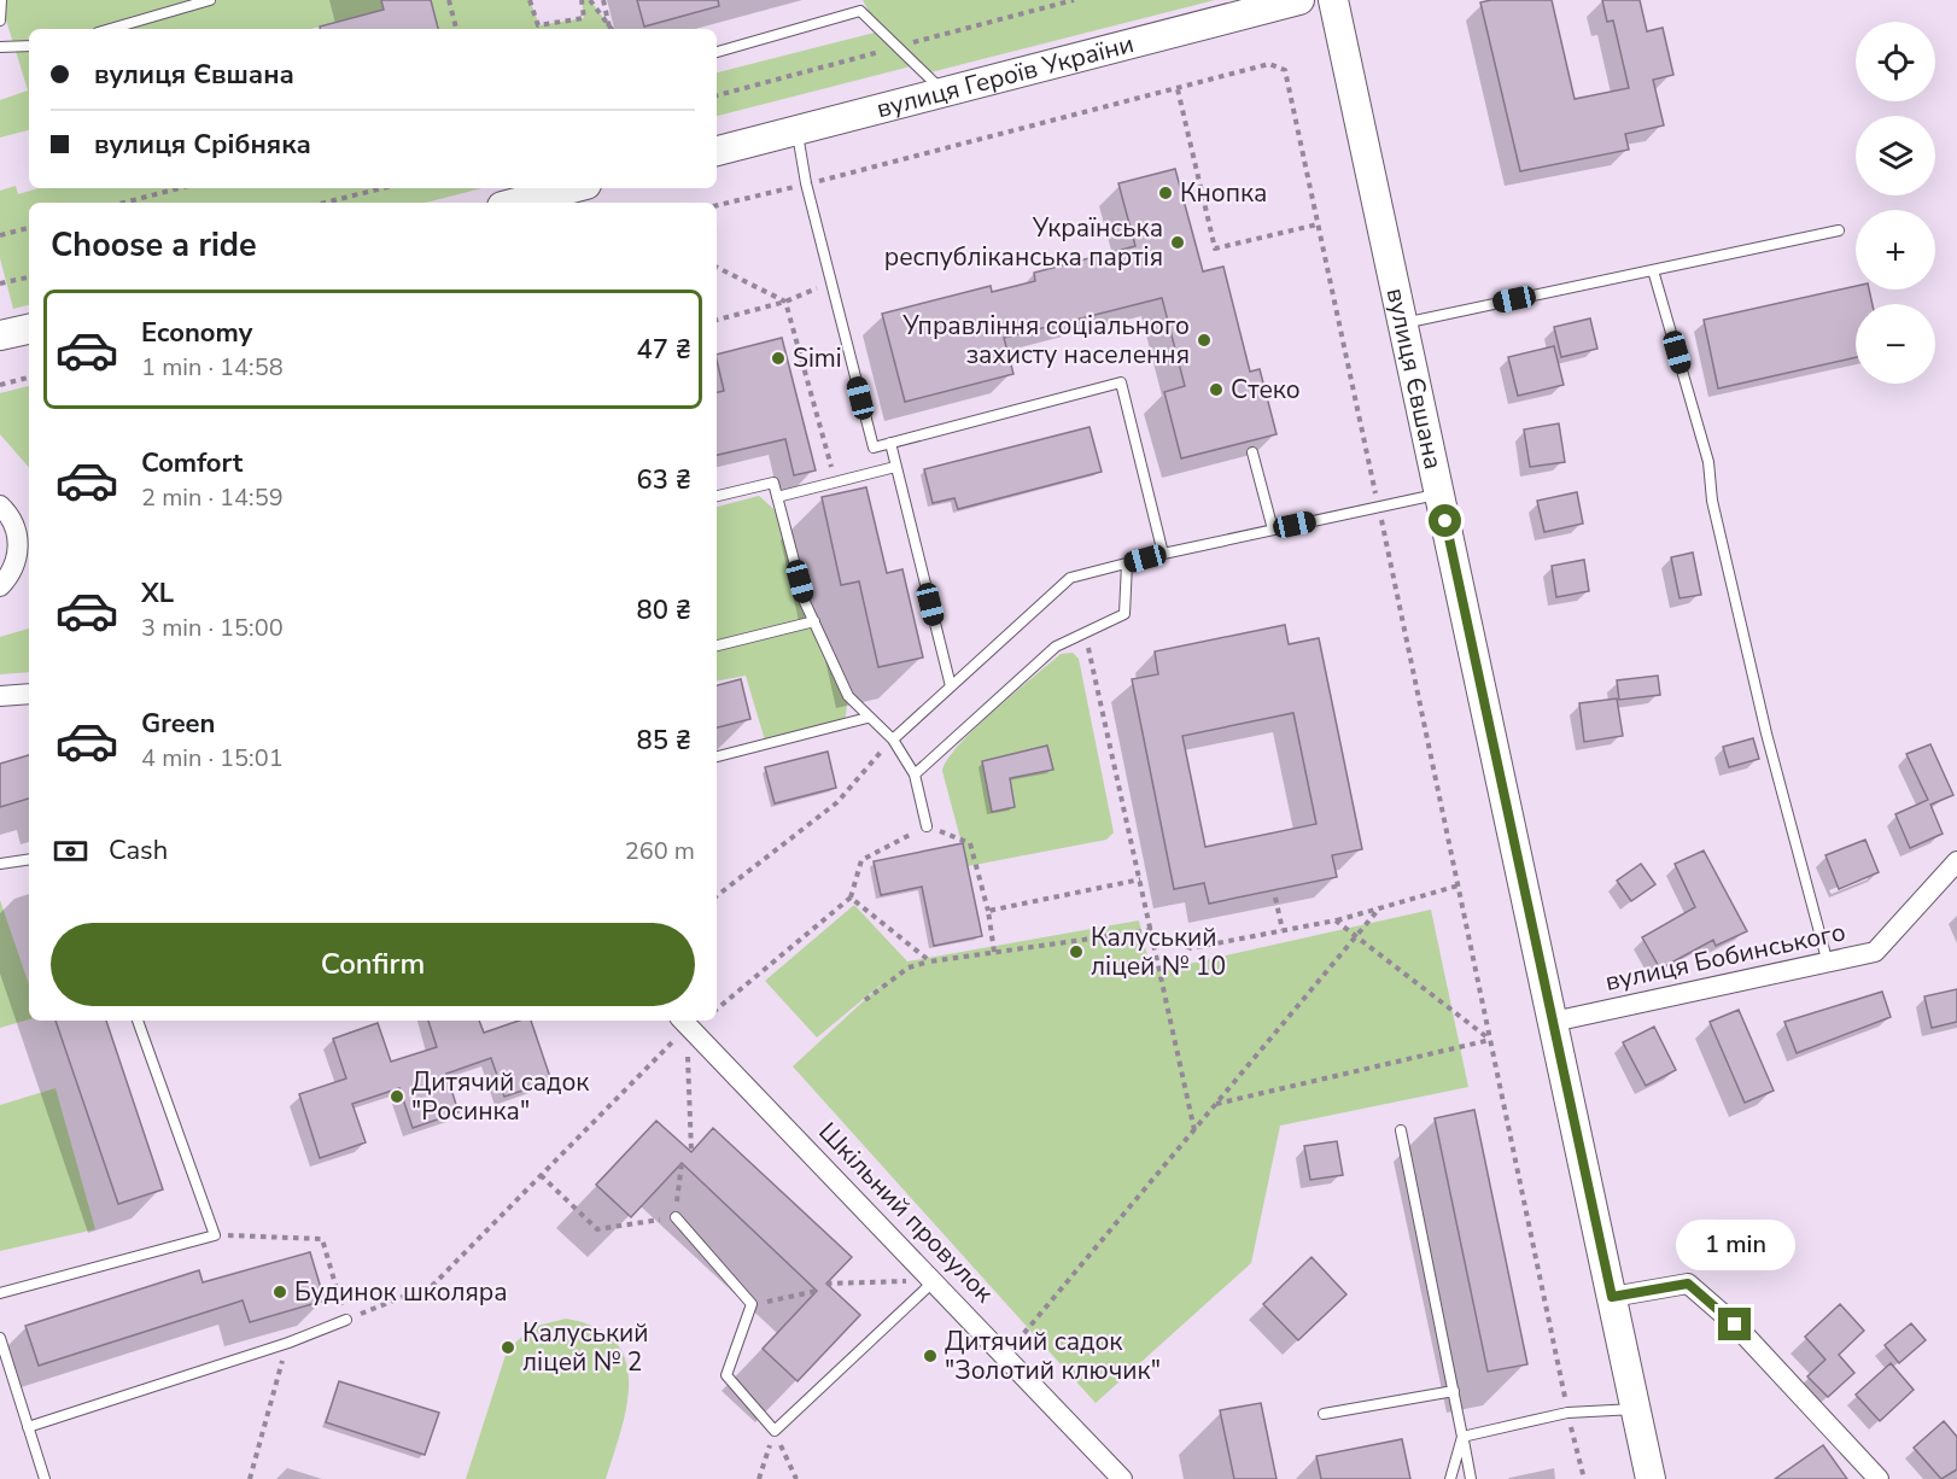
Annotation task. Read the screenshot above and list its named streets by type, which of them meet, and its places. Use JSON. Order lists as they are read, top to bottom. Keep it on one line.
{"streets":{"main road":["вулиця Героїв України","вулиця Євшана"],"street":["вулиця Бобинського","Шкільний провулок"]},"crossings":[["вулиця Євшана","вулиця Бобинського"]],"places":["Кнопка","Українська республіканська партія","Управління соціального захисту населення","Simi","Стеко","Калуський ліцей № 10","Дитячий садок \"Росинка\"","Будинок школяра","Калуський ліцей № 2","Дитячий садок \"Золотий ключик\""],"page":{"map_buttons":["+","−"],"banner":["вулиця Євшана","вулиця Срібняка"],"heading":"Choose a ride","list":[{"name":"Economy","note":"1 min · 14:58","value":"47 ₴"},{"name":"Comfort","note":"2 min · 14:59","value":"63 ₴"},{"name":"XL","note":"3 min · 15:00","value":"80 ₴"},{"name":"Green","note":"4 min · 15:01","value":"85 ₴"}],"pay":["Cash","260 m"],"buttons":"Confirm","bubble":"1 min"}}
